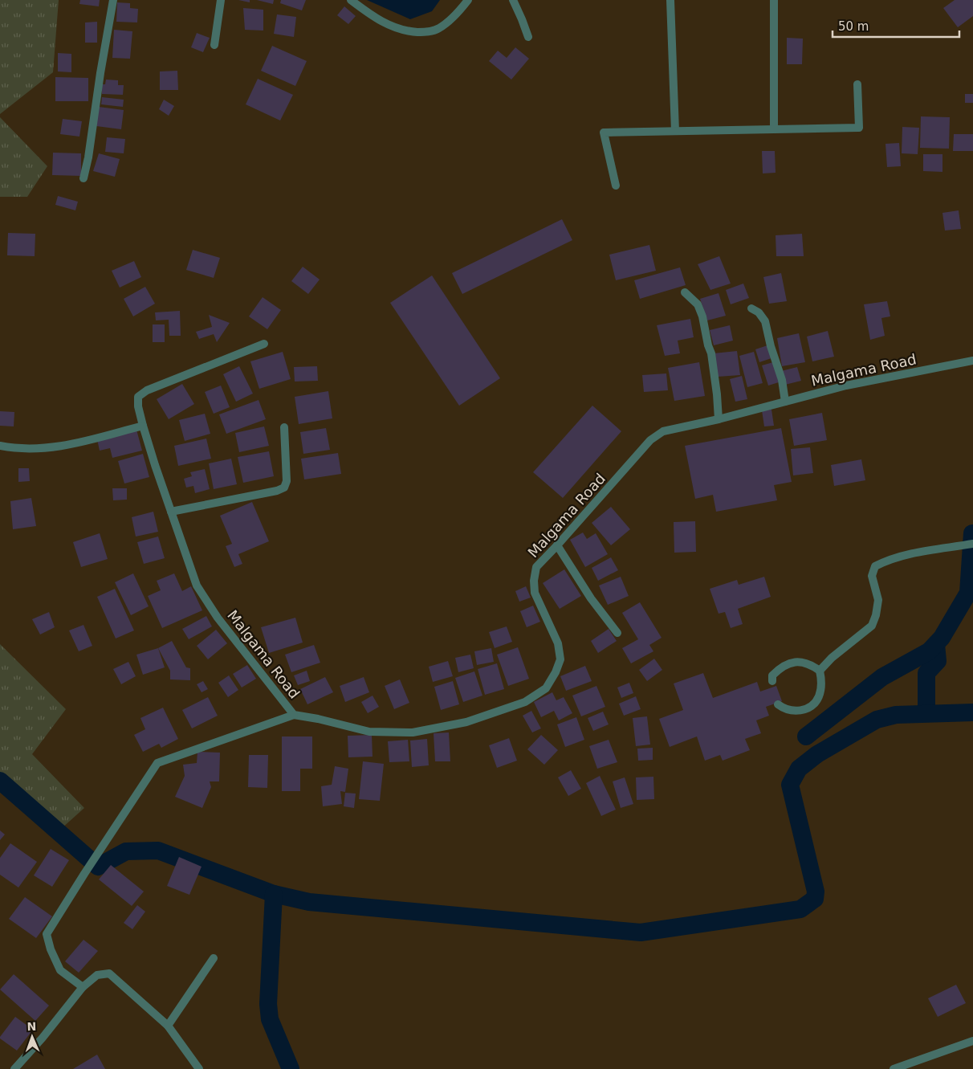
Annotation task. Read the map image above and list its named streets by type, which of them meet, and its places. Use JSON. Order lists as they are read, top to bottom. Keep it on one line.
{"streets":{"street":["Malgama Road"]},"scale_bar":"50 m","north":"top"}
